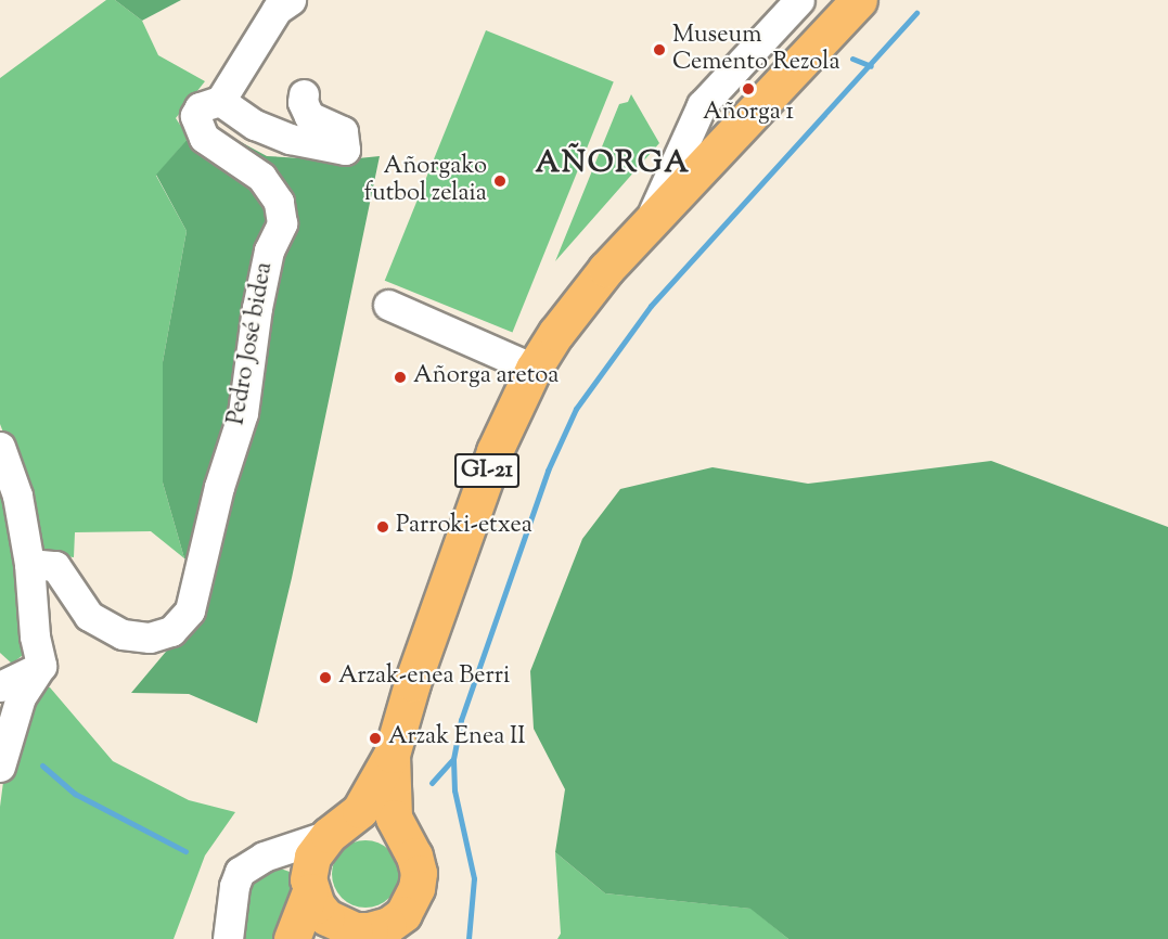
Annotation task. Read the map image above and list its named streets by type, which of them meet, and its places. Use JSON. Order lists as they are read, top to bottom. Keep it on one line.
{"streets":{"main road":["GI-21"],"street":["Pedro José bidea"]},"districts":["AÑORGA"],"places":["Museum Cemento Rezola","Añorga 1","Añorgako futbol zelaia","Añorga aretoa","Parroki-etxea","Arzak-enea Berri","Arzak Enea II"]}
